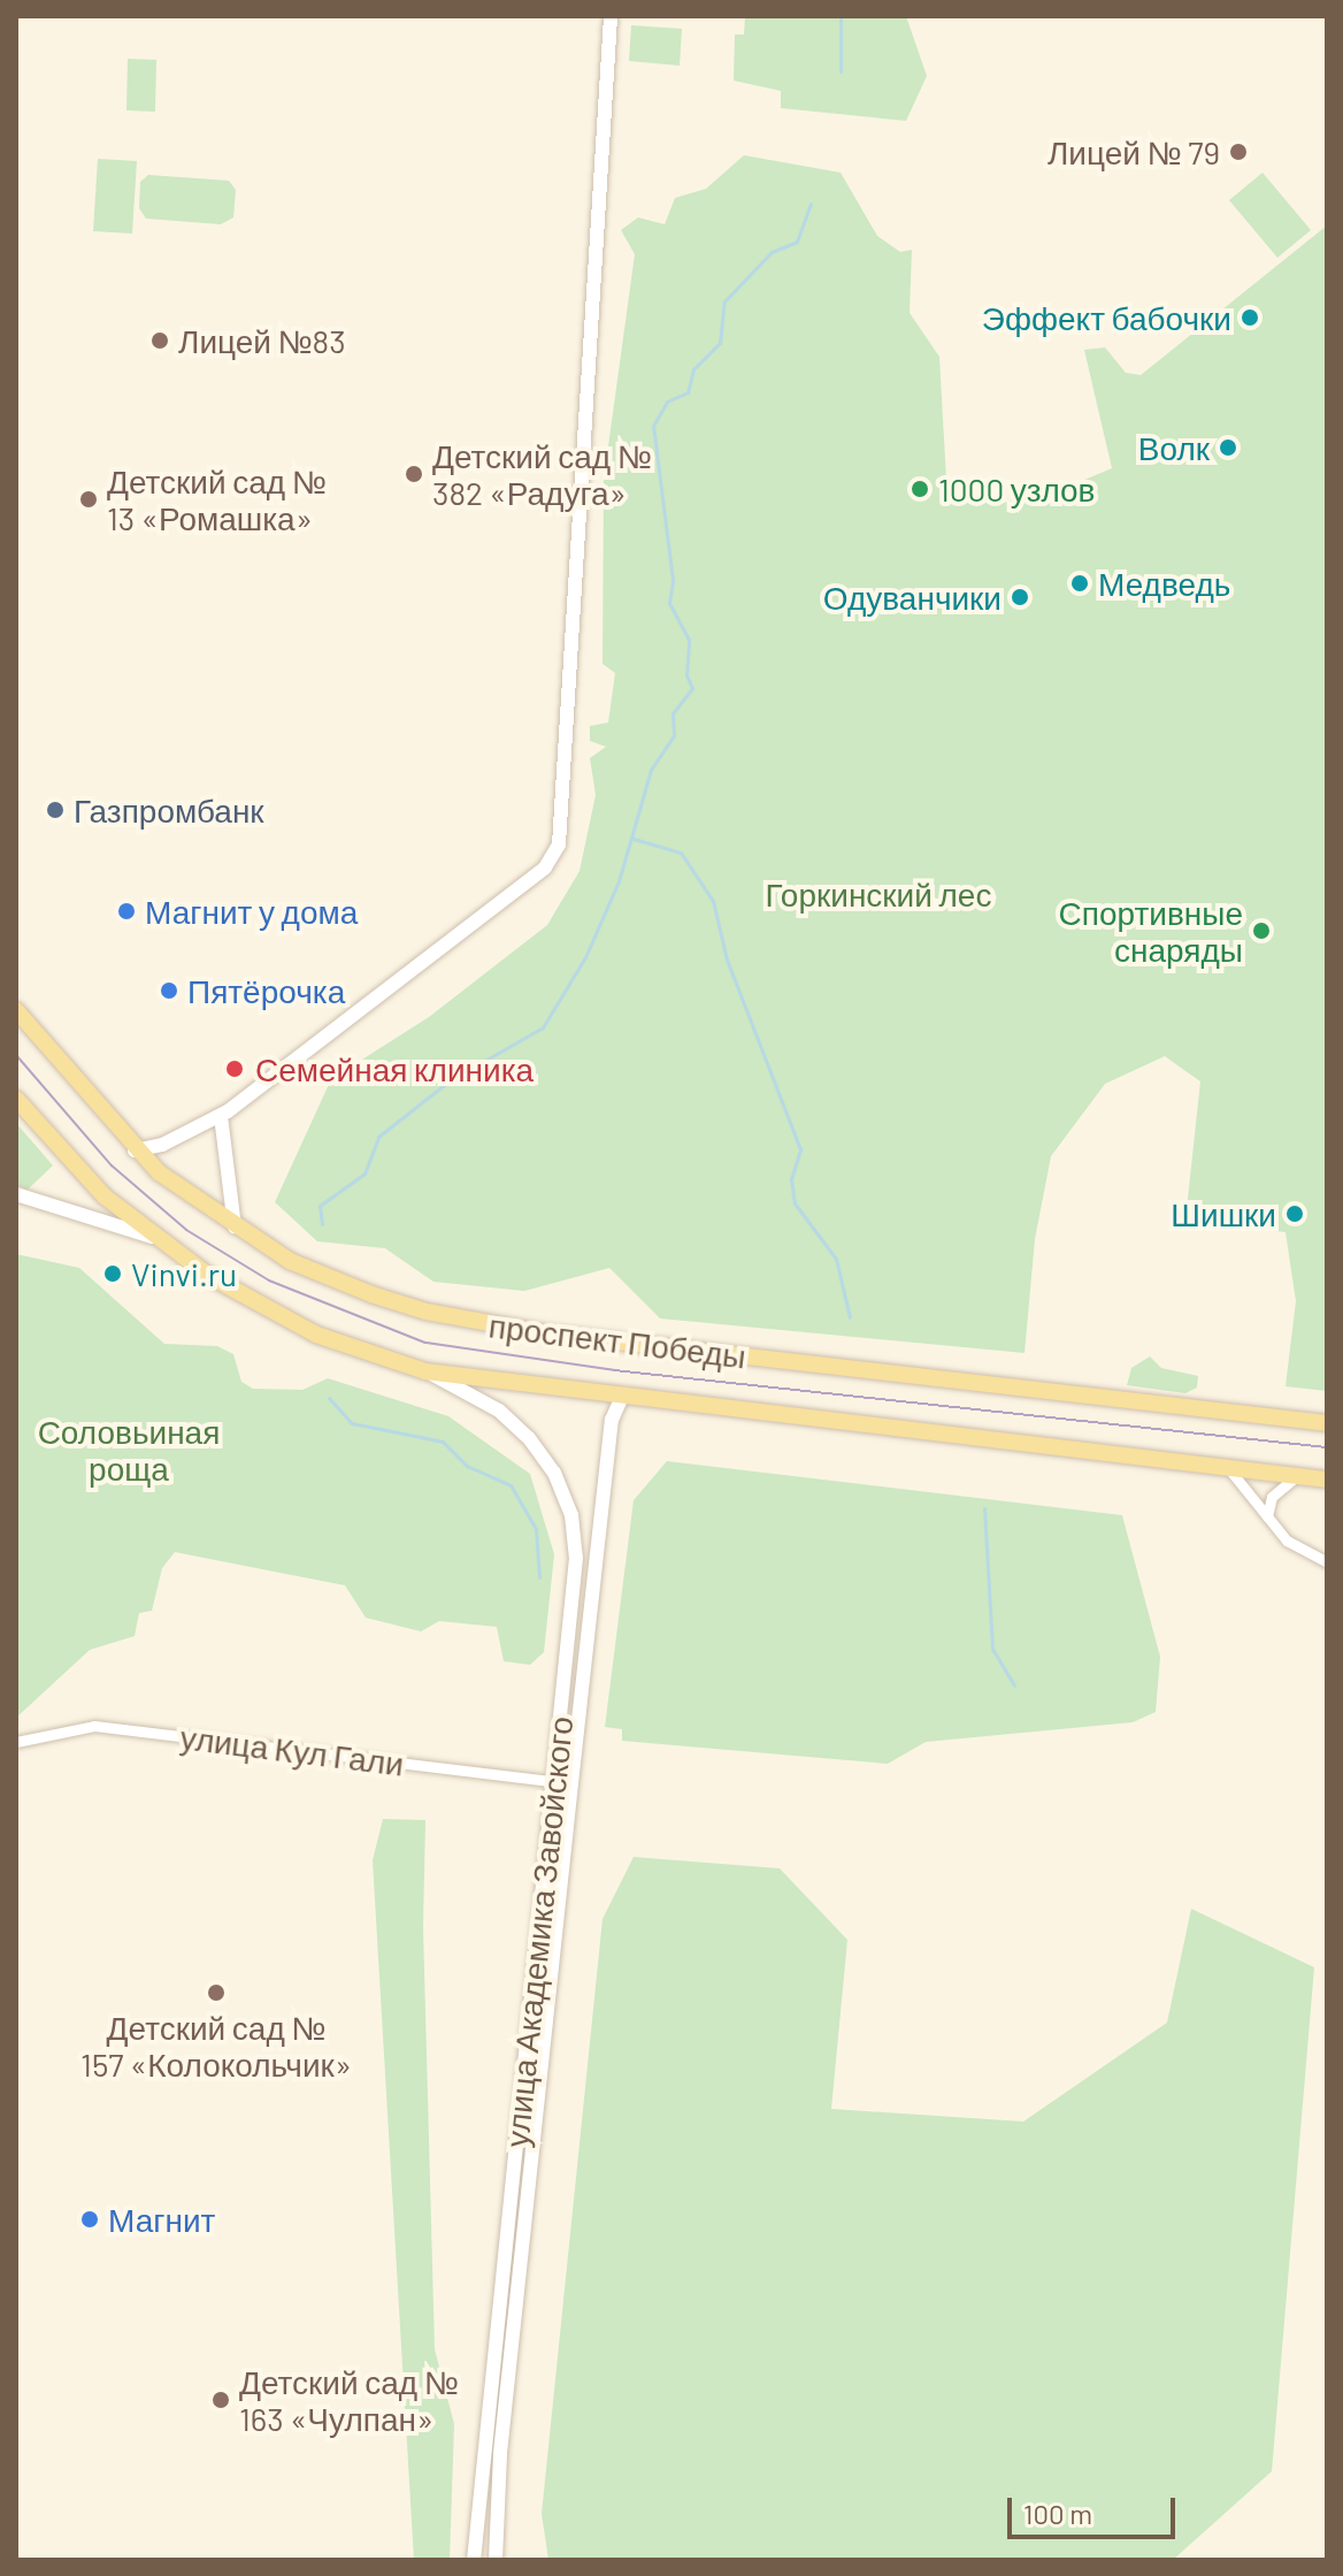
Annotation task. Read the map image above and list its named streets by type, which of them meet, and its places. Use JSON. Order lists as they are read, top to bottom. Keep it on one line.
{"streets":{"main road":["проспект Победы"],"street":["улица Кул Гали","улица Академика Завойского"]},"crossings":[["проспект Победы","улица Академика Завойского"],["улица Кул Гали","улица Академика Завойского"]],"parks":["Горкинский лес","Соловьиная роща"],"places":["Лицей № 79","Эффект бабочки","Лицей №83","Волк","Детский сад № 382 «Радуга»","1000 узлов","Детский сад № 13 «Ромашка»","Медведь","Одуванчики","Газпромбанк","Магнит у дома","Спортивные снаряды","Пятёрочка","Семейная клиника","Шишки","Vinvi.ru","Детский сад № 157 «Колокольчик»","Магнит","Детский сад № 163 «Чулпан»"],"scale_bar":"100 m"}
